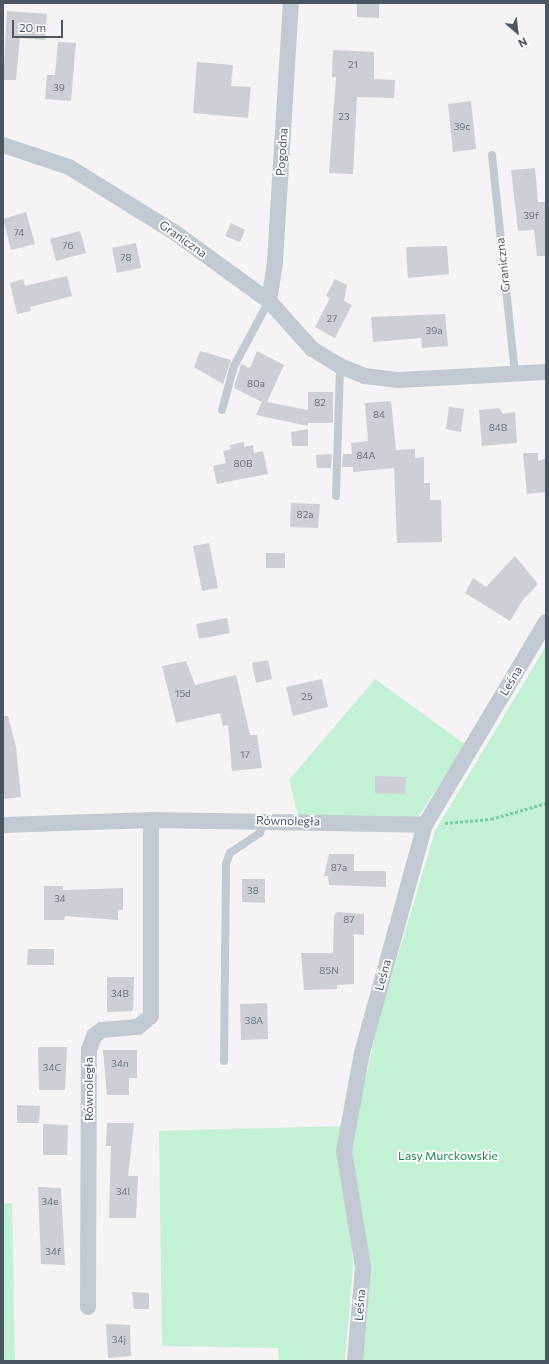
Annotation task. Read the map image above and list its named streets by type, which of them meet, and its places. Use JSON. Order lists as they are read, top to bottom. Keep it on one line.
{"streets":{"street":["Pogodna","Graniczna","Leśna","Równoległa"]},"crossings":[["Pogodna","Graniczna"],["Leśna","Równoległa"]],"parks":["Lasy Murckowskie"],"house_numbers":["21","39","23","39c","39f","74","76","78","27","39a","80a","82","84","84B","84A","80B","82a","15d","25","17","87a","38","34","87","85N","34B","38A","34n","34C","34l","34e","34f","34j"],"scale_bar":"20 m","north":"bottom right"}
